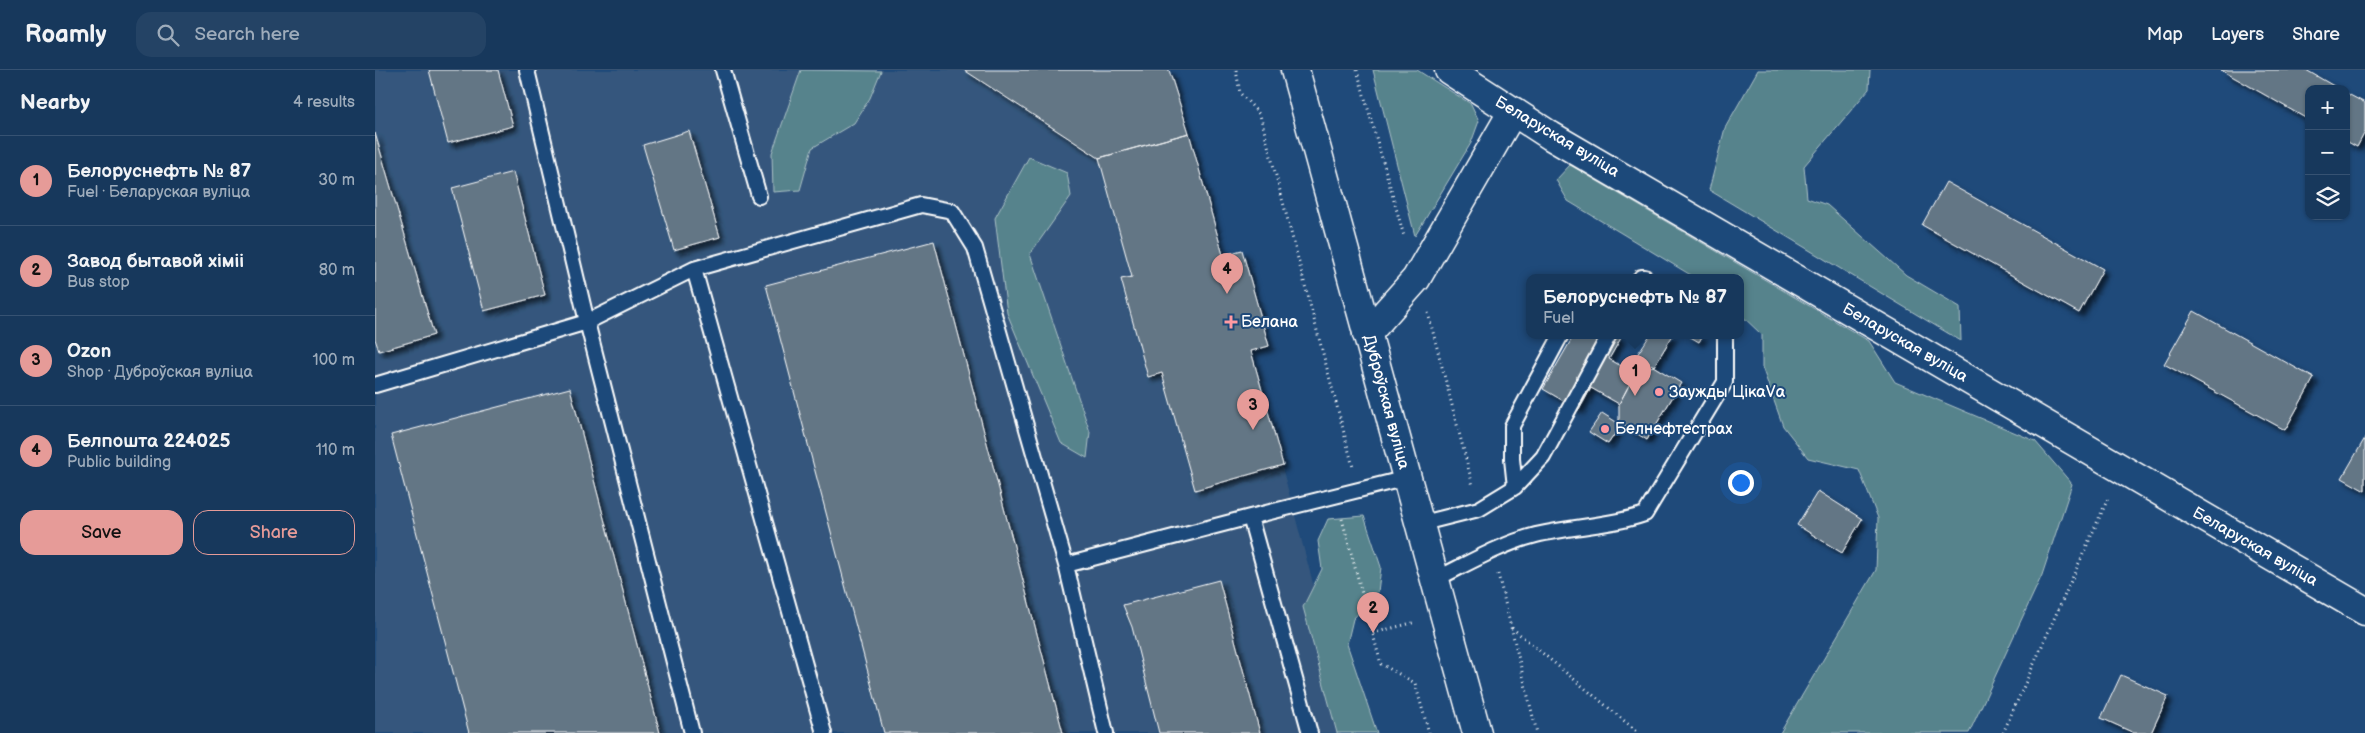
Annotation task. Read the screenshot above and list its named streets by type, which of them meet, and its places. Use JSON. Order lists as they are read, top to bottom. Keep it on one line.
{"streets":{"street":["Беларуская вуліца","Дуброўская вуліца"]},"places":{"health":["Белана"],"other":["Заужды ЦікаVа","Белнефтестрах"]},"page":{"header":"Roamly","search":"Search here","nav":["Map","Layers","Share"],"heading":["Nearby","4 results"],"map_buttons":["+","−"],"list":[{"mark":"1","name":"Белоруснефть № 87","note":"Fuel · Беларуская вуліца","value":"30 m"},{"mark":"2","name":"Завод бытавой хіміі","note":"Bus stop","value":"80 m"},{"mark":"3","name":"Ozon","note":"Shop · Дуброўская вуліца","value":"100 m"},{"mark":"4","name":"Белпошта 224025","note":"Public building","value":"110 m"}],"pins":["4","1","3","2"],"popup":["Белоруснефть № 87","Fuel"],"buttons":["Save","Share"]}}
